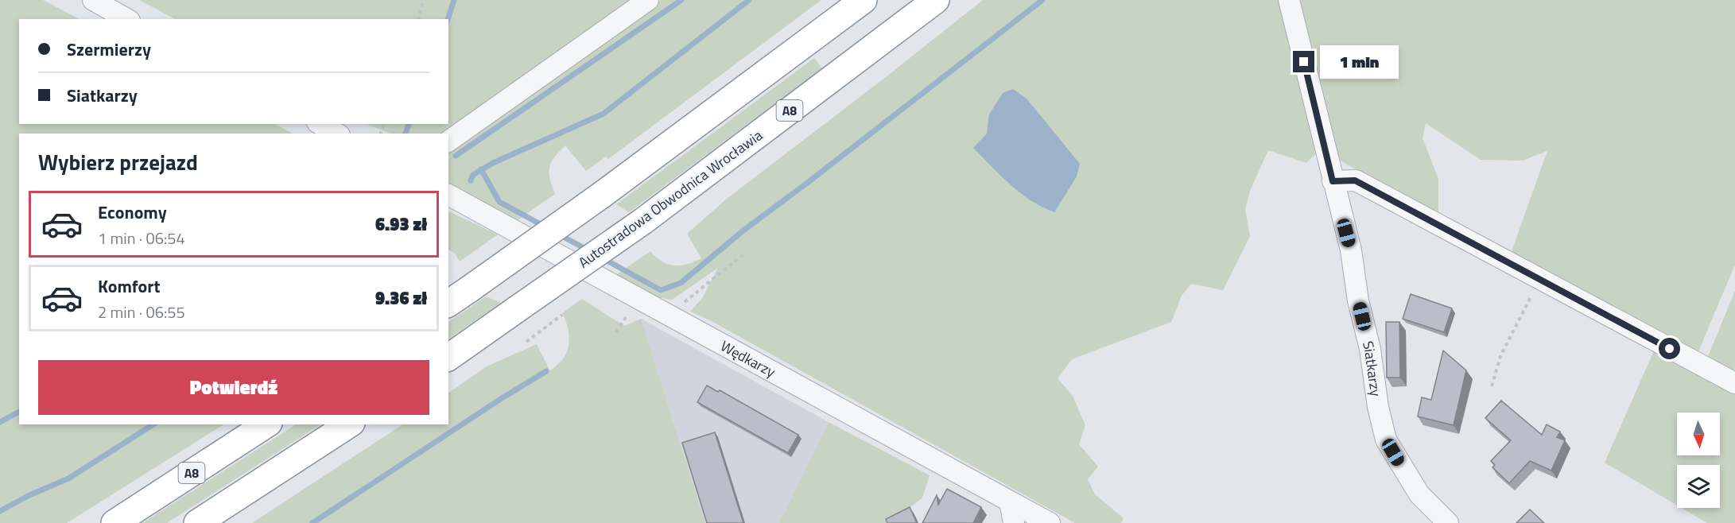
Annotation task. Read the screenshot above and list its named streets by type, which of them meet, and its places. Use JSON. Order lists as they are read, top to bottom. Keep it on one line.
{"streets":{"highway":["A8","Autostradowa Obwodnica Wrocławia"],"street":["Wędkarzy","Siatkarzy"]},"north":"bottom","page":{"banner":["Szermierzy","Siatkarzy"],"bubble":"1 min","heading":"Wybierz przejazd","list":[{"name":"Economy","note":"1 min · 06:54","value":"6.93 zł"},{"name":"Komfort","note":"2 min · 06:55","value":"9.36 zł"}],"buttons":"Potwierdź"}}
